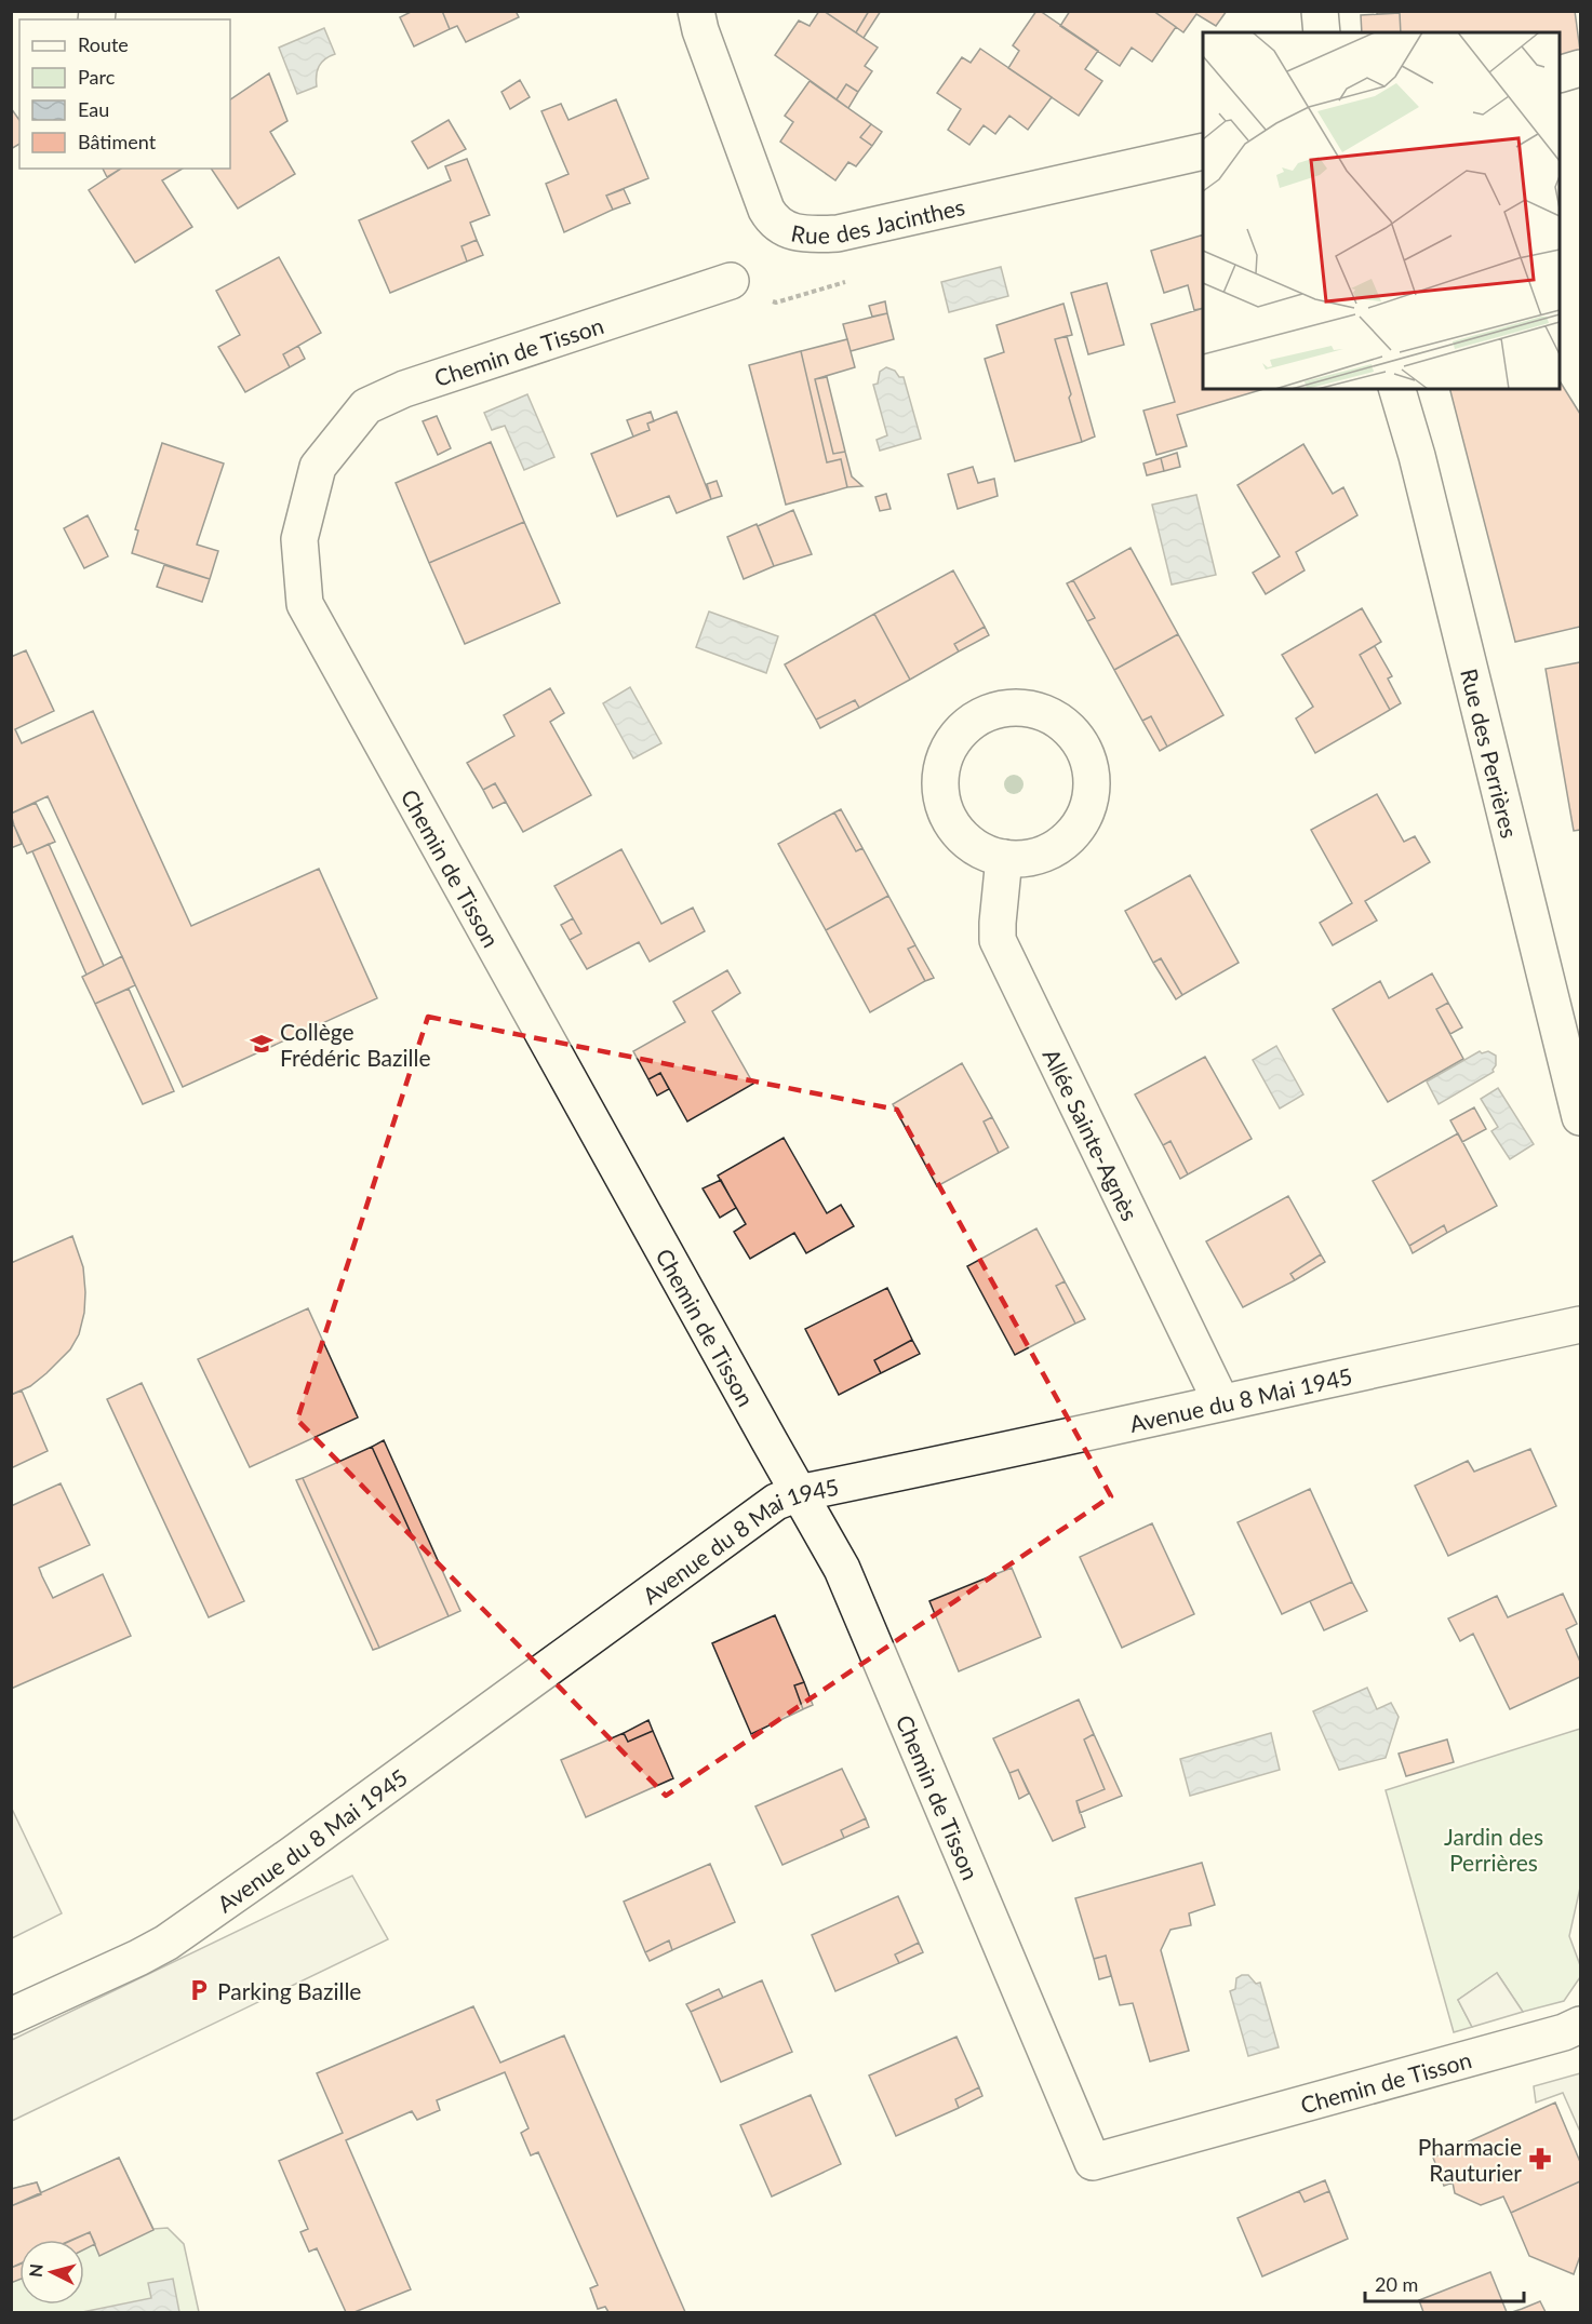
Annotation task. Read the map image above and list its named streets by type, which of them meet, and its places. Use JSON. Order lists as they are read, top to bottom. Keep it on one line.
{"streets":{"street":["Rue des Jacinthes","Chemin de Tisson","Rue des Perrières","Allée Sainte-Agnès","Avenue du 8 Mai 1945"]},"crossings":[["Chemin de Tisson","Avenue du 8 Mai 1945"],["Allée Sainte-Agnès","Avenue du 8 Mai 1945"]],"parks":["Jardin des Perrières"],"places":{"school or university":["Collège Frédéric Bazille"],"parking":["Parking Bazille"],"pharmacy":["Pharmacie Rauturier"]},"legend":["Route","Parc","Eau","Bâtiment"],"scale_bar":"20 m","north":"left"}
